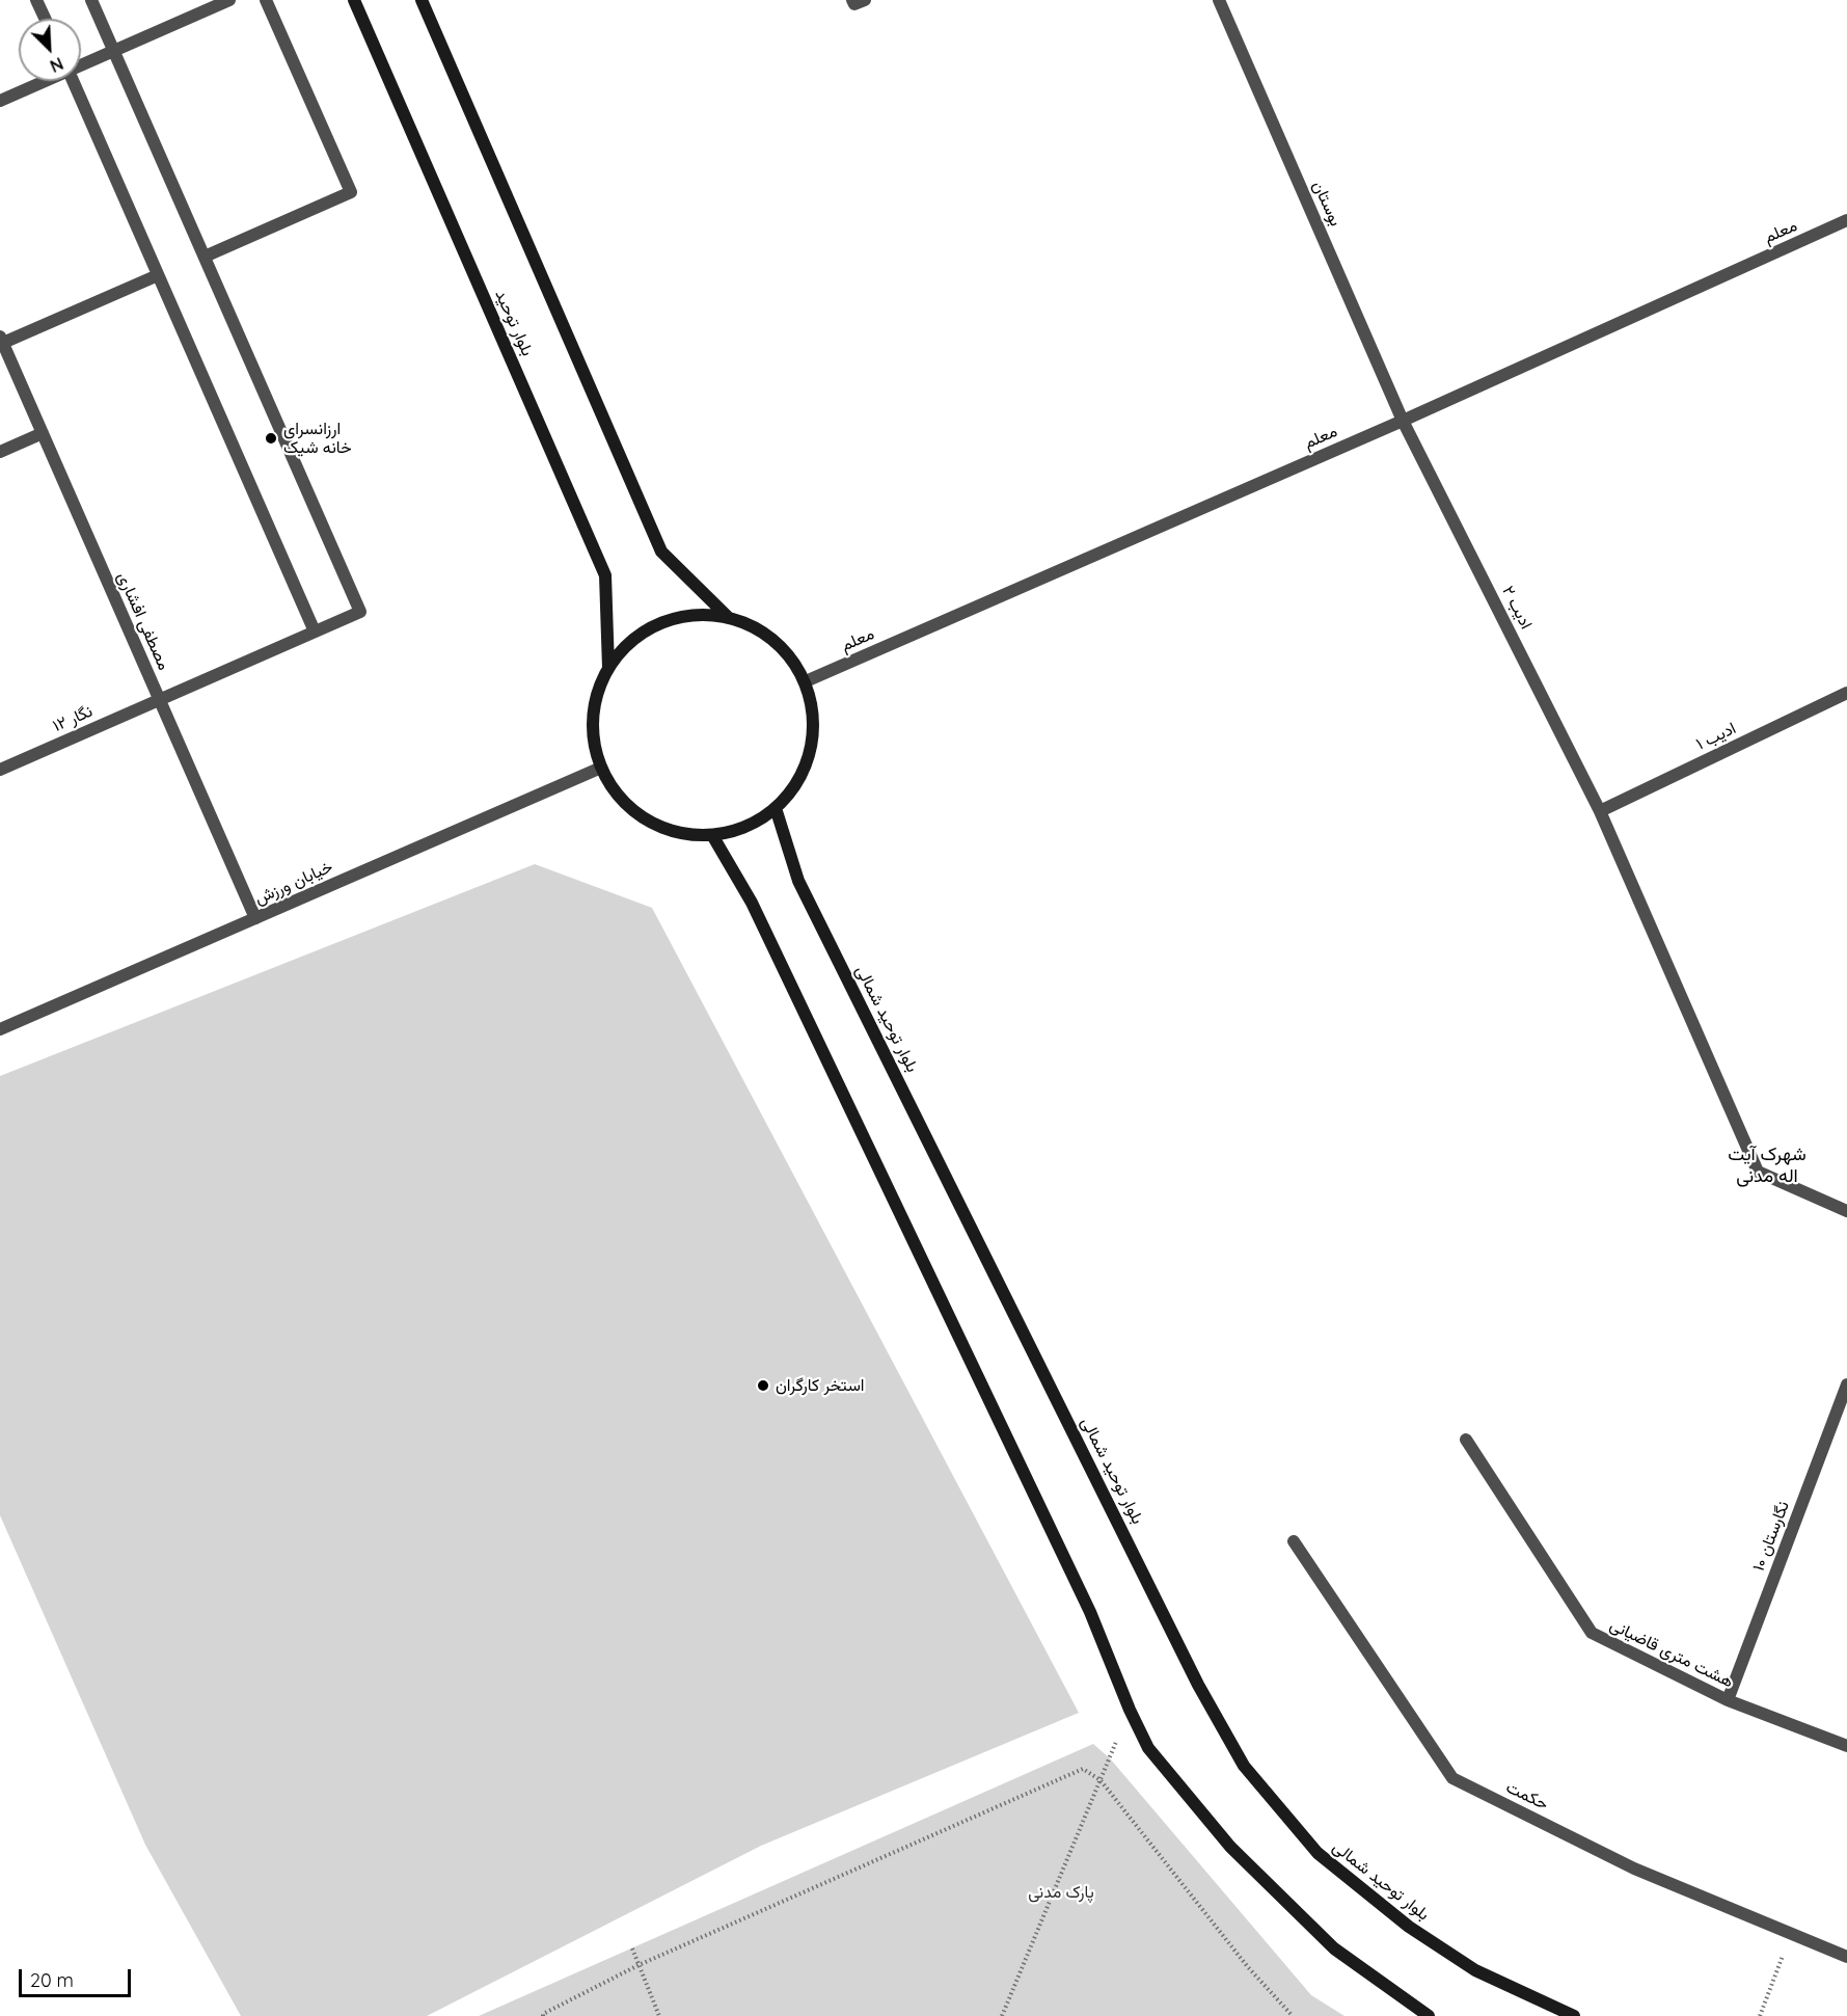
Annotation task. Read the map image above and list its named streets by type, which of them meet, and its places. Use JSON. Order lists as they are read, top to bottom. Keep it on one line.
{"streets":{"main road":["بلوار توحید","بلوار توحید شمالی"],"street":["بوستان","معلم","ادیب ۲","مصطفی افشاری","نگار ۱۲","ادیب ۱","خیابان ورزش","نگارستان ۱۰","هشت متری قاضیانی","حکمت"]},"crossings":[["بوستان","معلم"],["بوستان","ادیب ۲"],["معلم","بلوار توحید"],["معلم","ادیب ۲"],["معلم","خیابان ورزش"],["معلم","بلوار توحید شمالی"],["بلوار توحید","خیابان ورزش"],["بلوار توحید","بلوار توحید شمالی"],["ادیب ۲","ادیب ۱"],["مصطفی افشاری","نگار ۱۲"],["مصطفی افشاری","خیابان ورزش"],["خیابان ورزش","بلوار توحید شمالی"],["نگارستان ۱۰","هشت متری قاضیانی"]],"districts":["شهرک آیت اله مدنی"],"parks":["پارک مدنی"],"places":["ارزانسرای خانه شیک","استخر کارگران"],"scale_bar":"20 m","north":"bottom right"}
